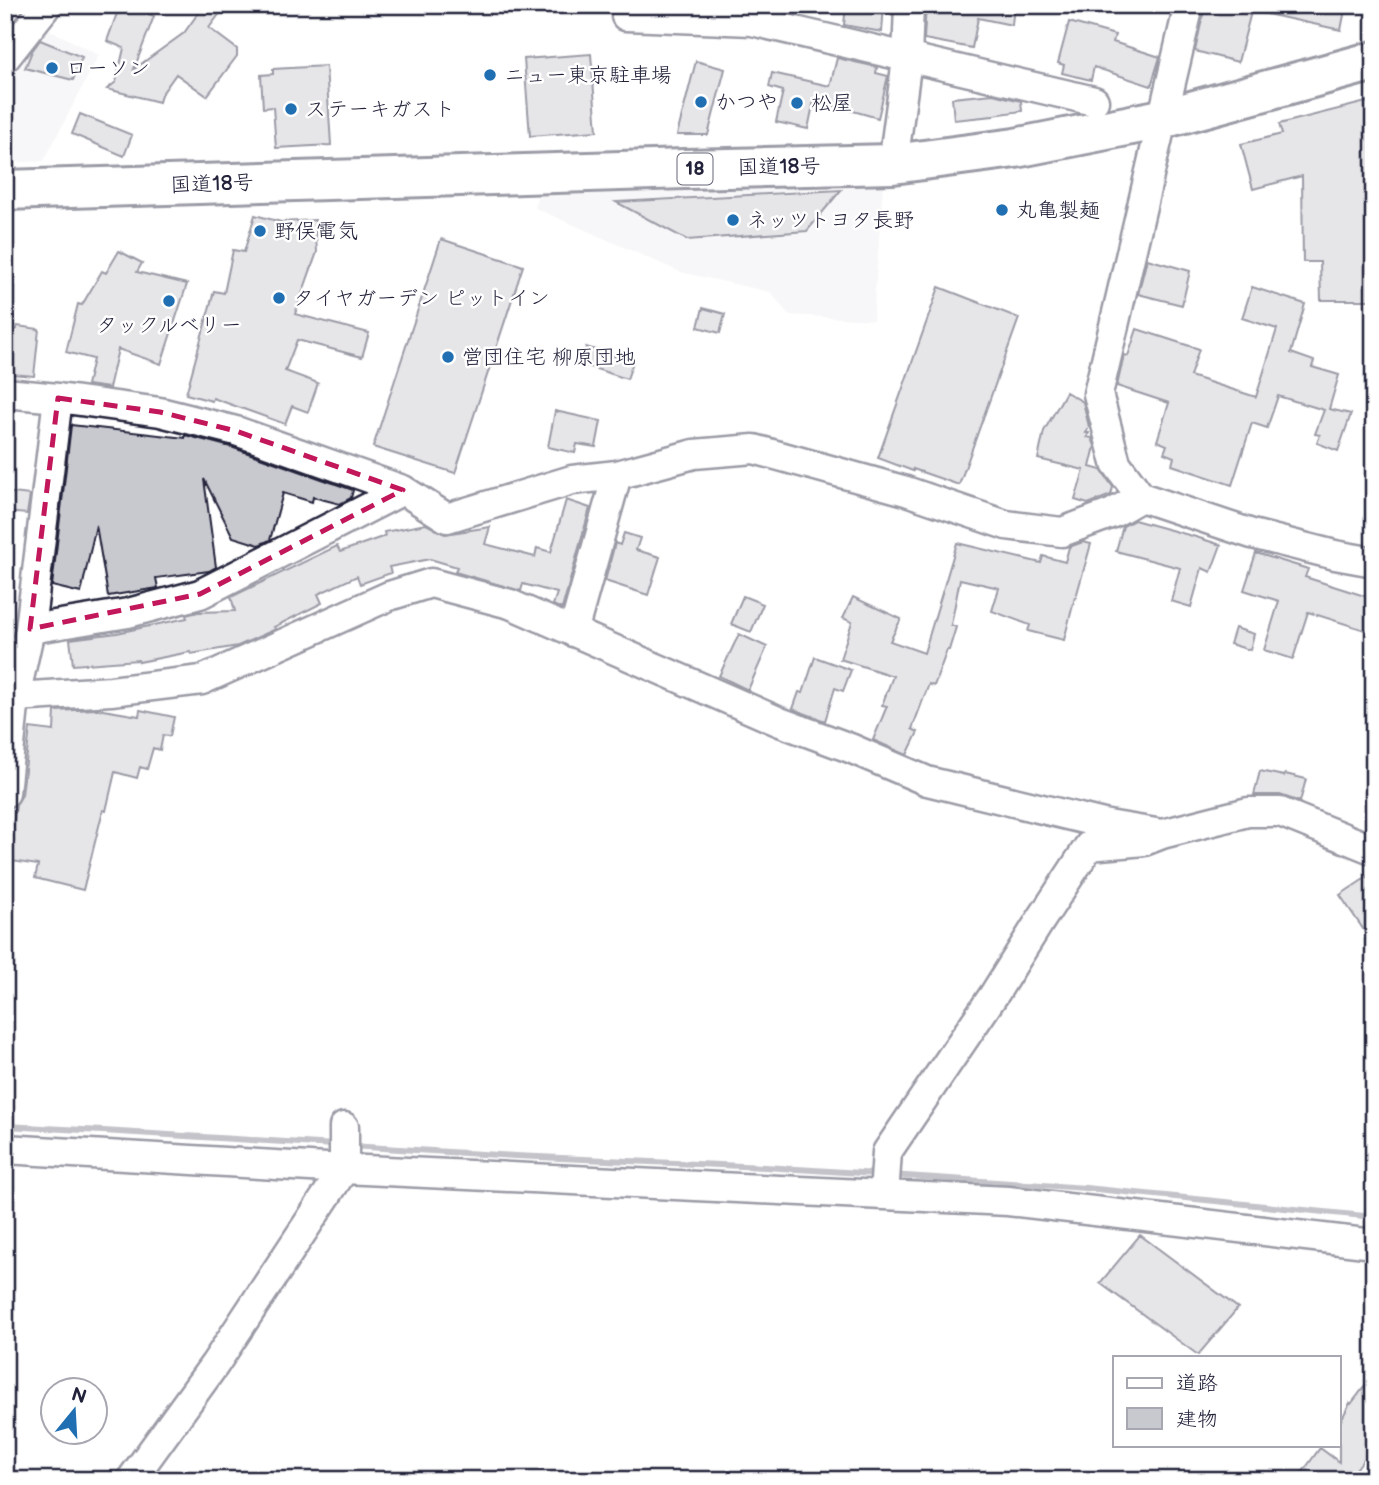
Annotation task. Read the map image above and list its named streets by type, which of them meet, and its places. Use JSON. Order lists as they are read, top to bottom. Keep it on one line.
{"streets":{"highway":["国道18号","18"]},"places":["ローソン","ニュー東京駐車場","かつや","松屋","ステーキガスト","丸亀製麺","ネッツトヨタ長野","野俣電気","タイヤガーデン ピットイン","タックルベリー","営団住宅 柳原団地"],"legend":["道路","建物"],"north":"top"}
